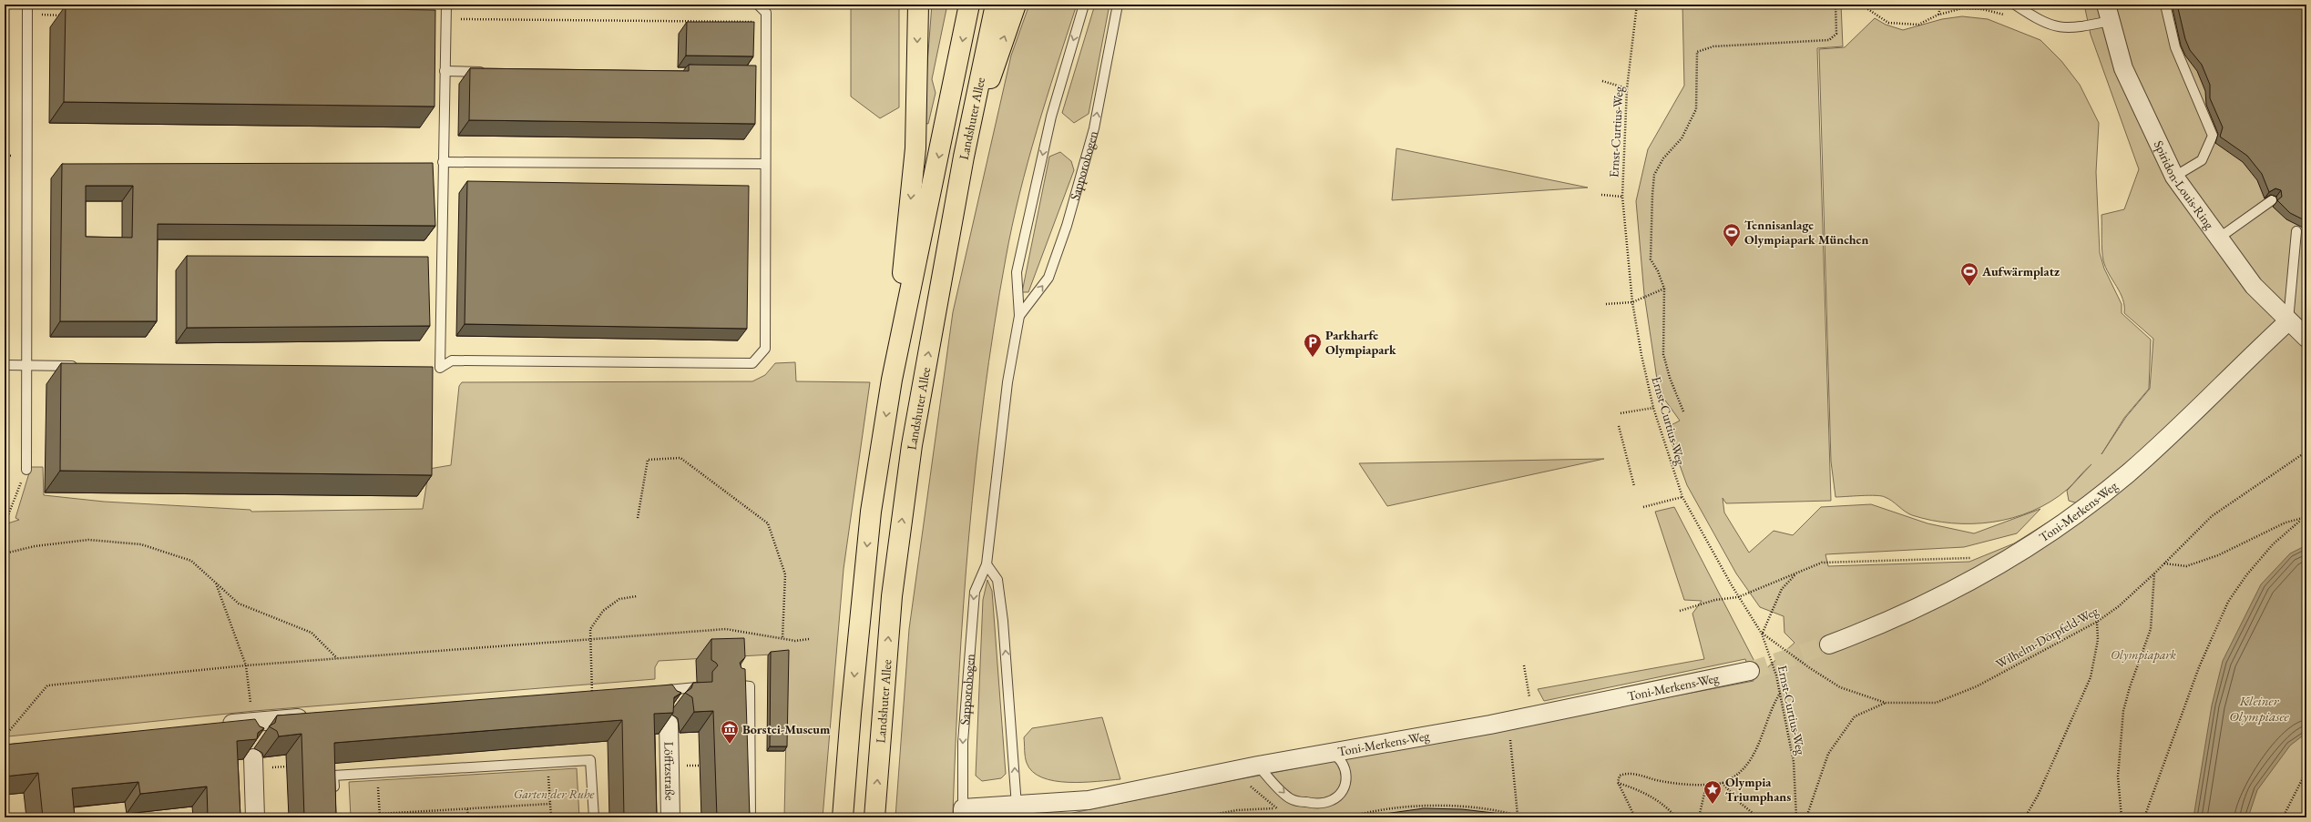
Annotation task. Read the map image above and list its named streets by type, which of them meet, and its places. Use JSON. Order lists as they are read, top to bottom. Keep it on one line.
{"streets":{"highway":["Landshuter Allee"],"street":["Spiridon-Louis-Ring","Toni-Merkens-Weg","Löfftzstraße"],"lane":["Sapporobogen"],"path":["Ernst-Curtius-Weg","Wilhelm-Dörpfeld-Weg"]},"crossings":[["Ernst-Curtius-Weg","Wilhelm-Dörpfeld-Weg"],["Sapporobogen","Toni-Merkens-Weg"],["Spiridon-Louis-Ring","Toni-Merkens-Weg"]],"water":["Kleiner Olympiasee"],"parks":["Olympiapark","Garten der Ruhe"],"places":{"sports":["Tennisanlage Olympiapark München","Aufwärmplatz"],"parking":["Parkharfe Olympiapark"],"museum":["Borstei-Museum"],"place":["Olympia Triumphans"]}}
